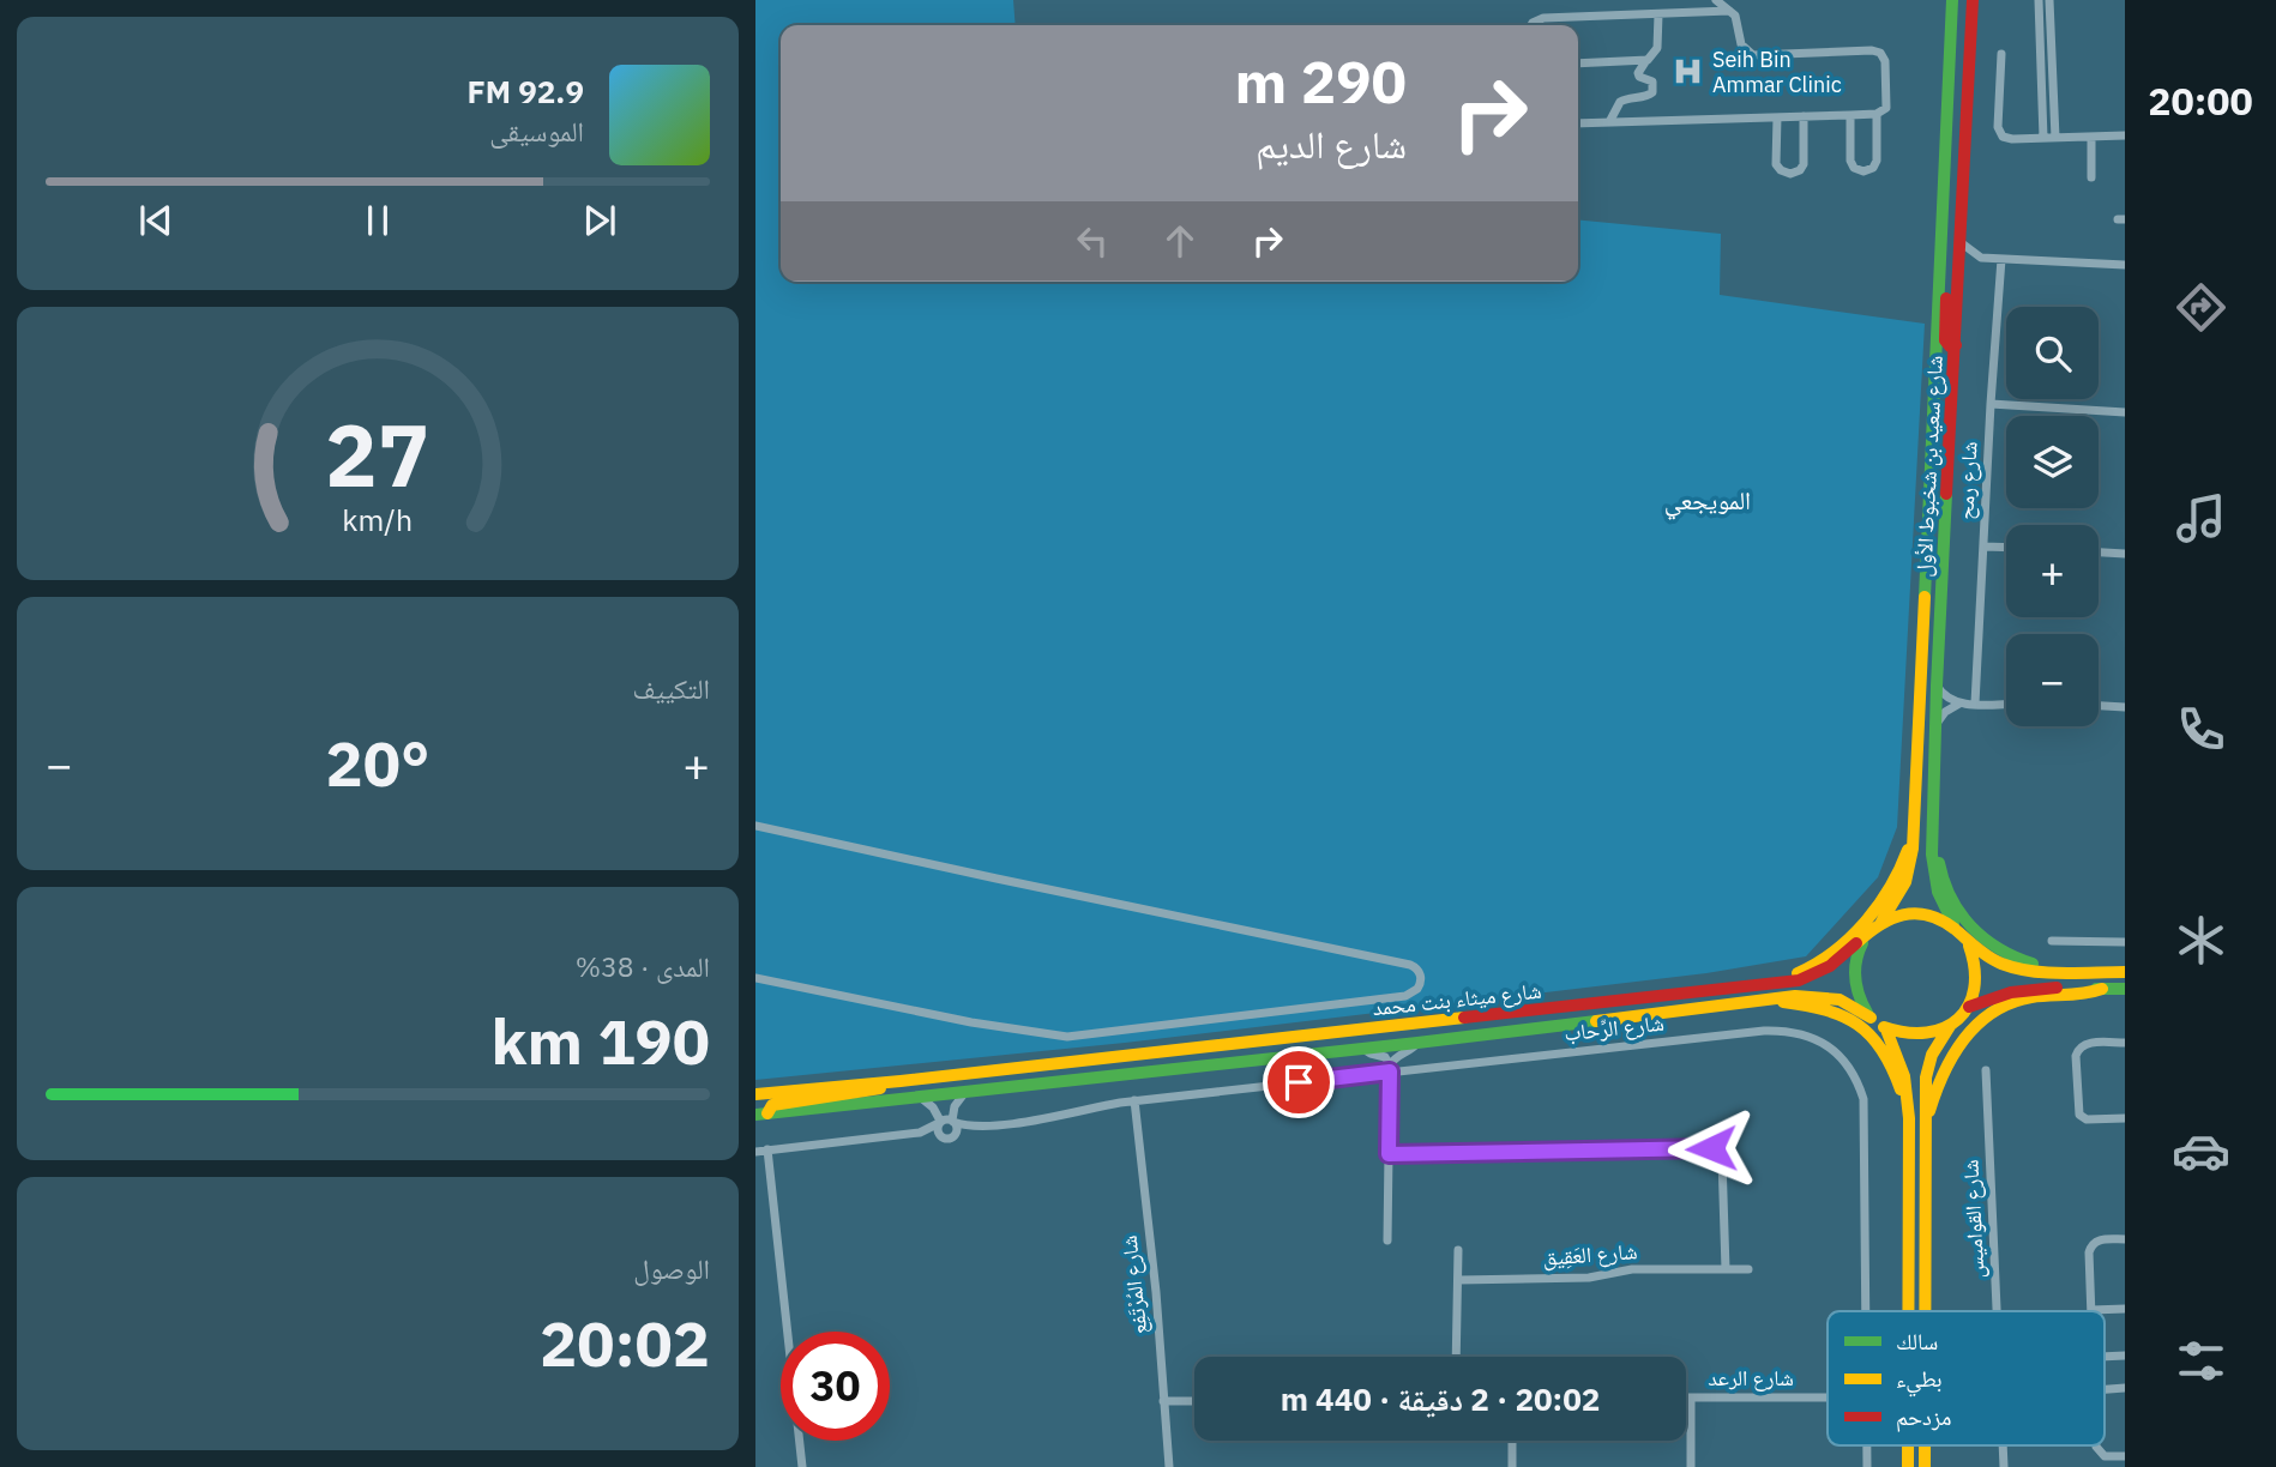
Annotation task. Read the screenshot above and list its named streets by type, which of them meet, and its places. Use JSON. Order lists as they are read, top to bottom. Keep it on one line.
{"streets":{"main road":["شارع سعيد بن شخبوط الأول","شارع ميثاء بنت محمد"],"street":["شارع رمح","شارع الرِّحاب","شارع القواميس","شارع العَقِيق","شارع المُرْتَفِع","شارع الرعد"]},"crossings":[["شارع سعيد بن شخبوط الأول","شارع ميثاء بنت محمد"],["شارع الرِّحاب","شارع المُرْتَفِع"]],"districts":["المويجعي"],"places":{"hospital":["Seih Bin Ammar Clinic"]},"legend":["سالك","بطيء","مزدحم"],"page":{"tabs":"20:00","turn":["290 m","شارع الديم"],"song":["92.9 FM","الموسيقى"],"map_buttons":["+","−"],"tile":["التكييف",["المدى · 38%","190 km"],["الوصول","20:02"]],"heat":["−","20°","+"],"limit":"30","trip":"20:02 · 2 دقيقة · 440 m","gauge":["27","km/h"]}}
